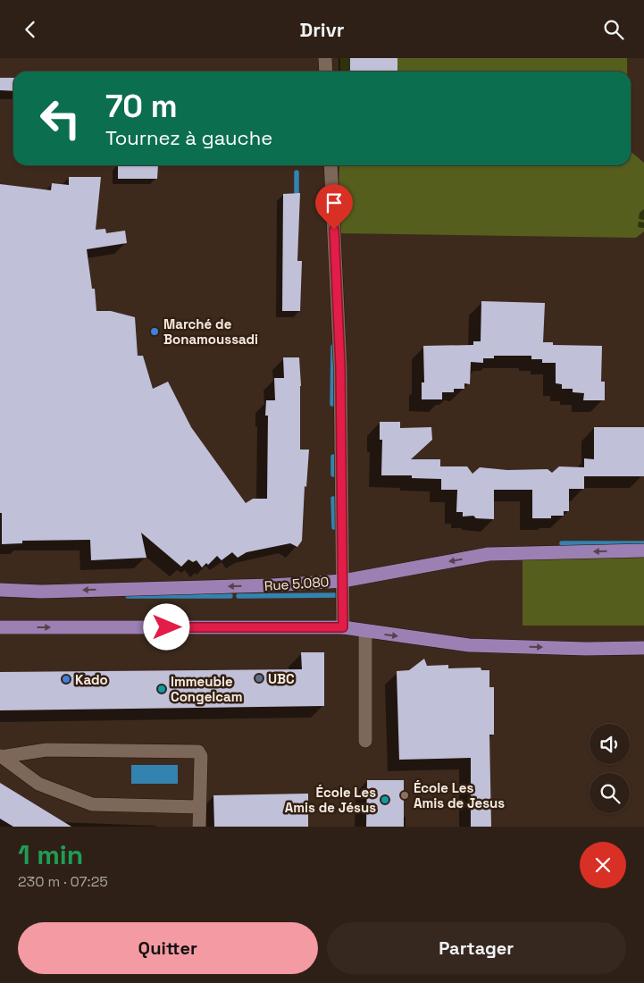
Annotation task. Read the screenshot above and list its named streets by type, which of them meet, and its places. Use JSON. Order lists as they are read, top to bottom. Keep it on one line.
{"streets":{"main road":["Rue 5.080"]},"places":["Marché de Bonamoussadi","UBC","Kado","Immeuble Congelcam","École Les Amis de Jesus","École Les Amis de Jésus"],"page":{"header":"Drivr","turn":["70 m","Tournez à gauche"],"heading":["1 min","230 m · 07:25"],"buttons":["Quitter","Partager"]}}
